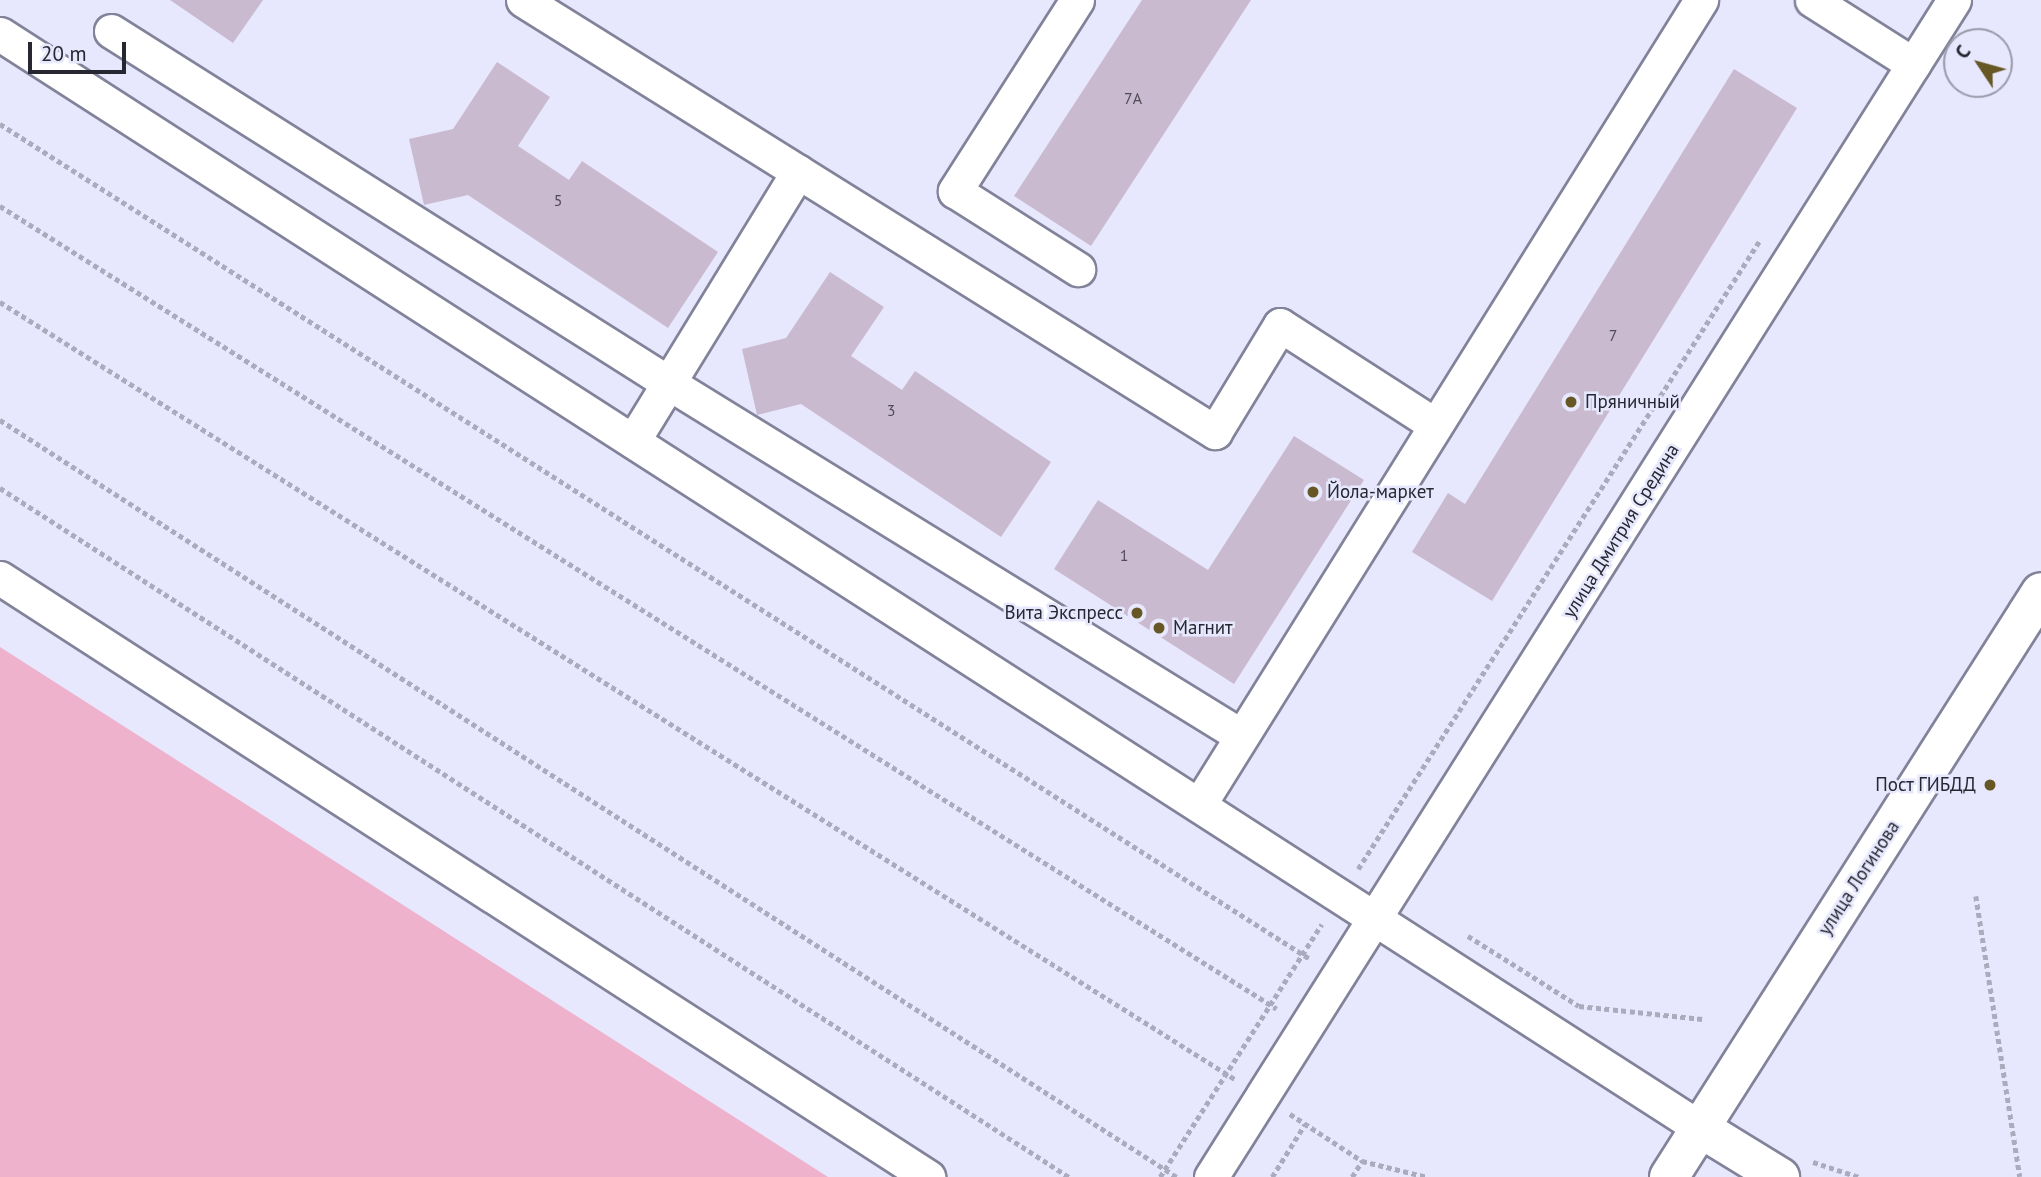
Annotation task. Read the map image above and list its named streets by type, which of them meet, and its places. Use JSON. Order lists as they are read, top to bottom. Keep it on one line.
{"streets":{"main road":["улица Логинова"],"street":["улица Дмитрия Средина"]},"places":["Пряничный","Йола-маркет","Вита Экспресс","Магнит","Пост ГИБДД"],"house_numbers":["7А","5","7","3","1"],"scale_bar":"20 m","north":"top left"}
